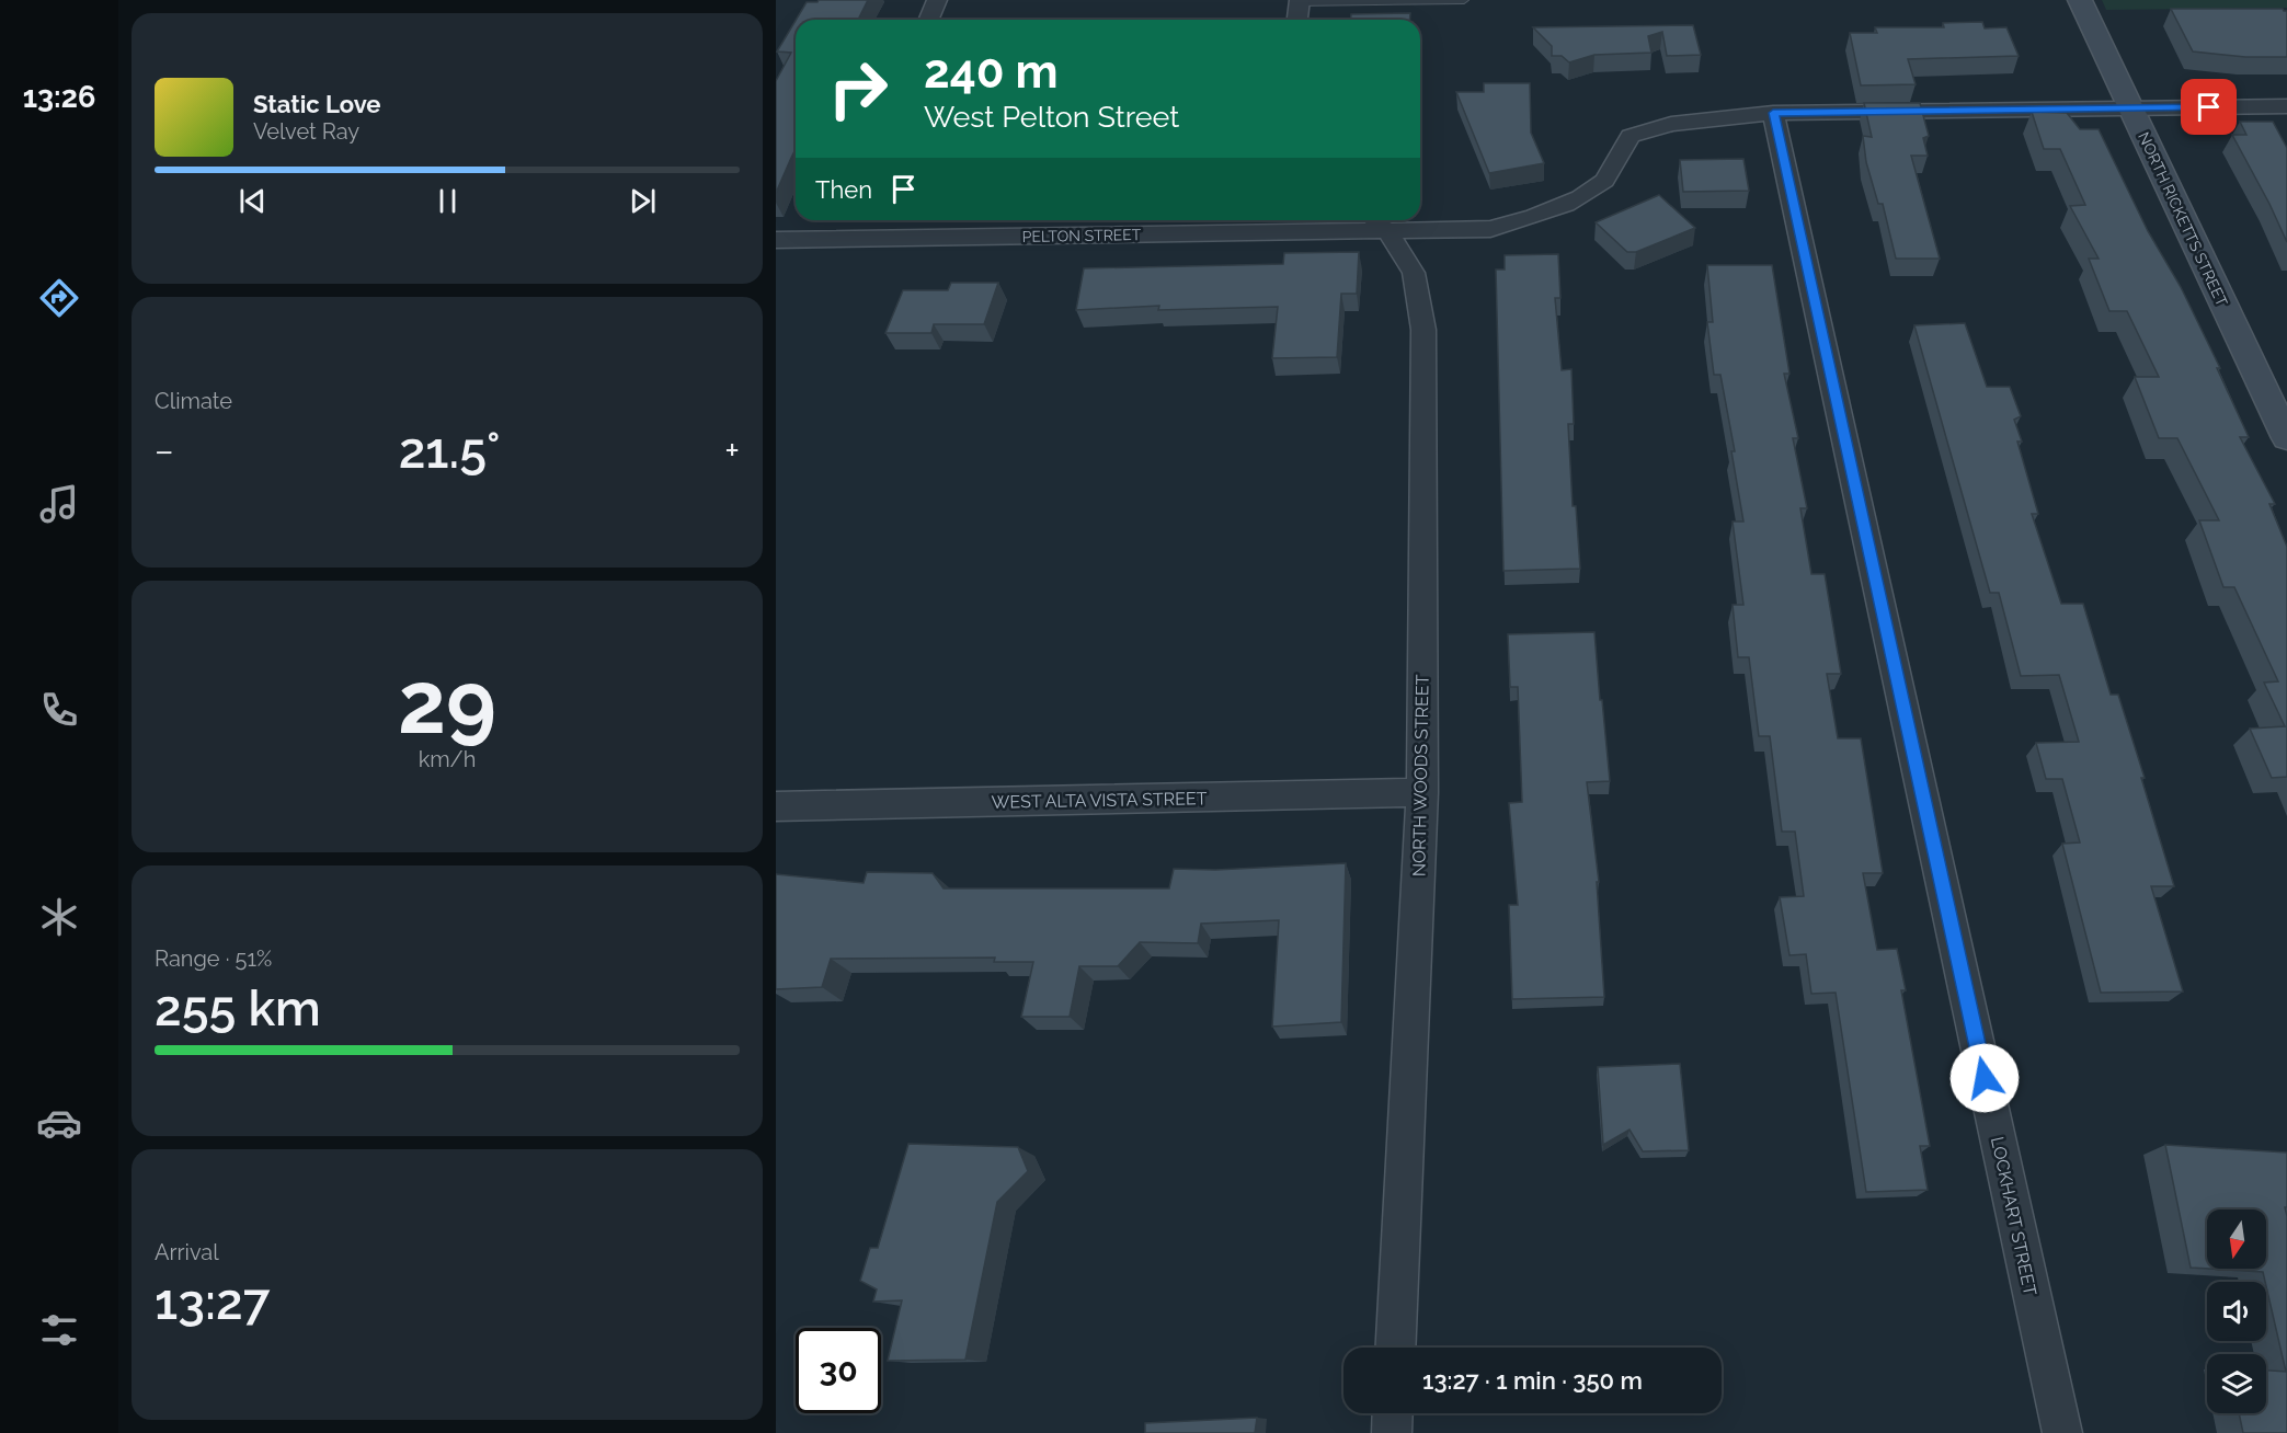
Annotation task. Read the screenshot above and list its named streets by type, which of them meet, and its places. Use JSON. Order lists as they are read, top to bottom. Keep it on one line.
{"streets":{"street":["NORTH RICKETTS STREET","PELTON STREET","NORTH WOODS STREET","WEST ALTA VISTA STREET","LOCKHART STREET"]},"crossings":[["NORTH RICKETTS STREET","PELTON STREET"],["PELTON STREET","NORTH WOODS STREET"],["PELTON STREET","LOCKHART STREET"],["NORTH WOODS STREET","WEST ALTA VISTA STREET"]],"north":"bottom","page":{"tabs":"13:26","turn":["240 m","West Pelton Street"],"song":["Static Love","Velvet Ray"],"then":"Then","tile":["Climate",["29","km/h"],["Range · 51%","255 km"],["Arrival","13:27"]],"heat":["−","21.5°","+"],"limit":"30","trip":"13:27 · 1 min · 350 m"}}
